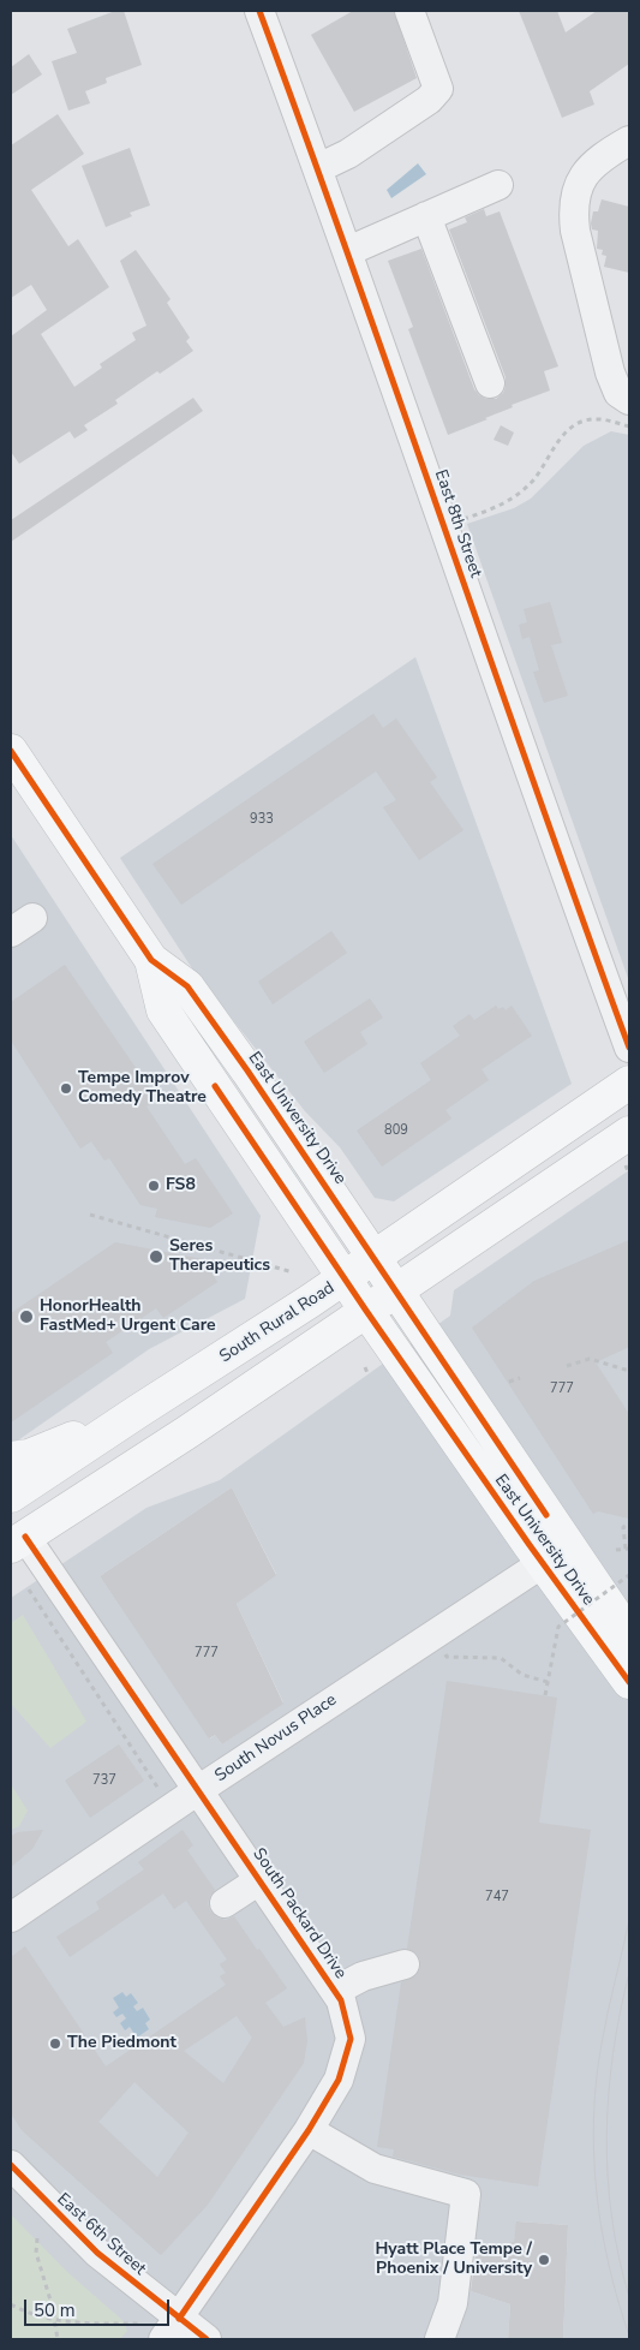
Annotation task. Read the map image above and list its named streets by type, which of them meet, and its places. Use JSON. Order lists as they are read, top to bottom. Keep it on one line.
{"streets":{"main road":["East University Drive","South Rural Road"],"street":["East 8th Street","South Novus Place","South Packard Drive","East 6th Street"]},"crossings":[["East University Drive","South Rural Road"],["East University Drive","South Novus Place"],["South Novus Place","South Packard Drive"],["South Packard Drive","East 6th Street"]],"places":["Tempe Improv Comedy Theatre","FS8","Seres Therapeutics","HonorHealth FastMed+ Urgent Care","The Piedmont","Hyatt Place Tempe / Phoenix / University"],"house_numbers":["933","809","777","777","737","747"],"scale_bar":"50 m"}
